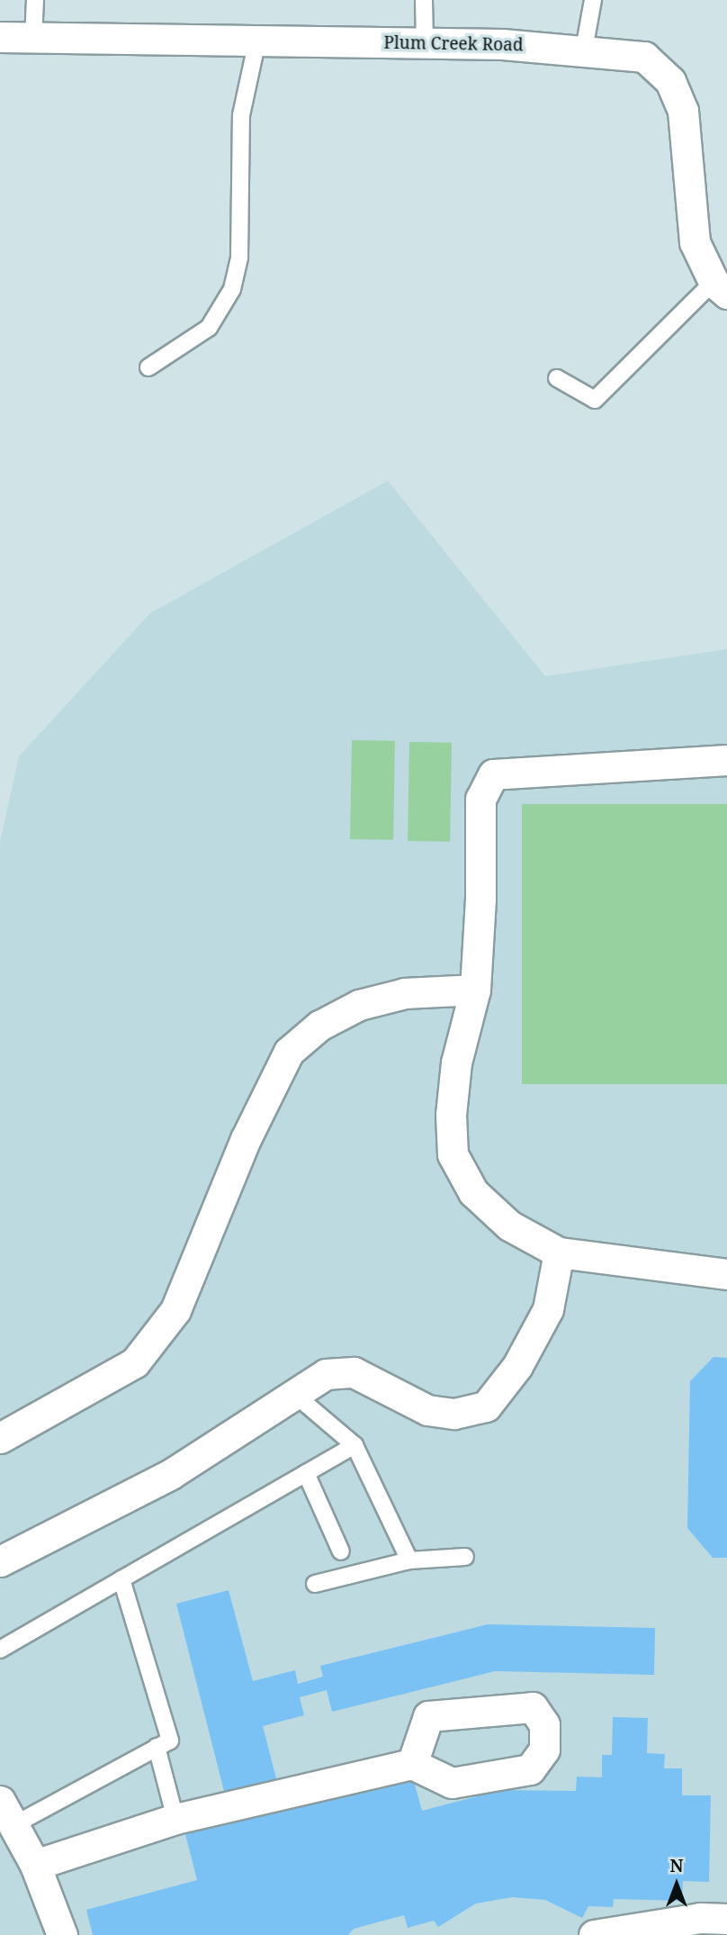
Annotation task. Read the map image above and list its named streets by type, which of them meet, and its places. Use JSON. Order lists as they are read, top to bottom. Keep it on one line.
{"streets":{"street":["Plum Creek Road"]},"north":"top"}
